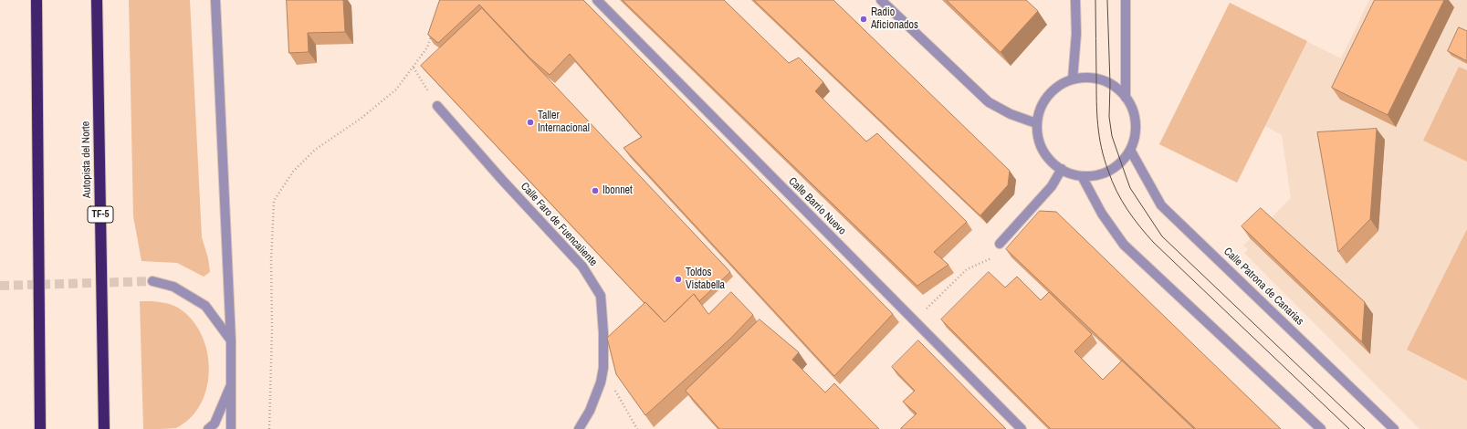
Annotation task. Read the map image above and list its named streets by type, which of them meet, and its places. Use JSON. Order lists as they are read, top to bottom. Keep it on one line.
{"streets":{"highway":["Autopista del Norte","TF-5"],"street":["Calle Barrio Nuevo","Calle Faro de Fuencaliente","Calle Patrona de Canarias"]},"places":["Radio Aficionados","Taller Internacional","Ibonnet","Toldos Vistabella"]}
